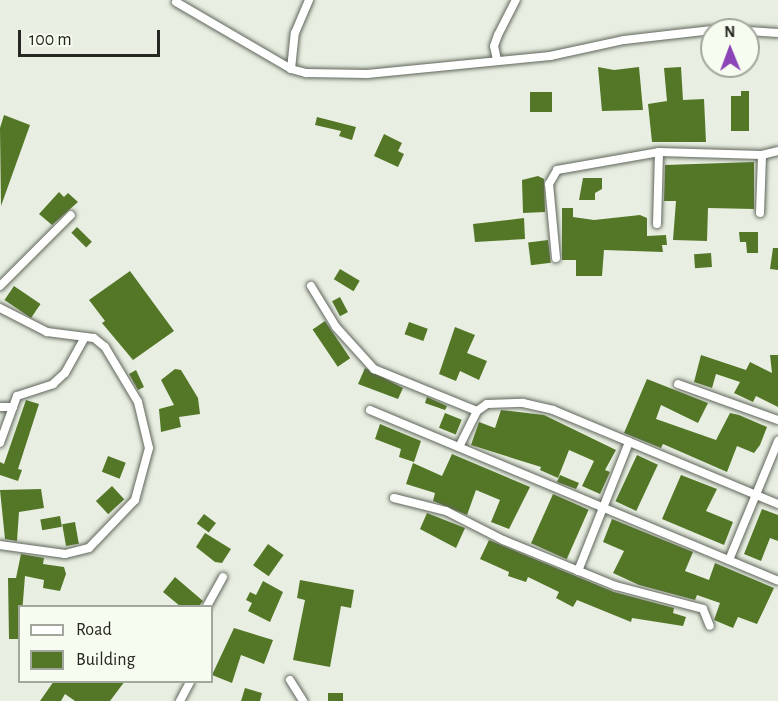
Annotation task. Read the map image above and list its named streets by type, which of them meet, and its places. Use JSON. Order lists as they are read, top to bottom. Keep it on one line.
{"legend":["Road","Building"],"scale_bar":"100 m","north":"top"}
